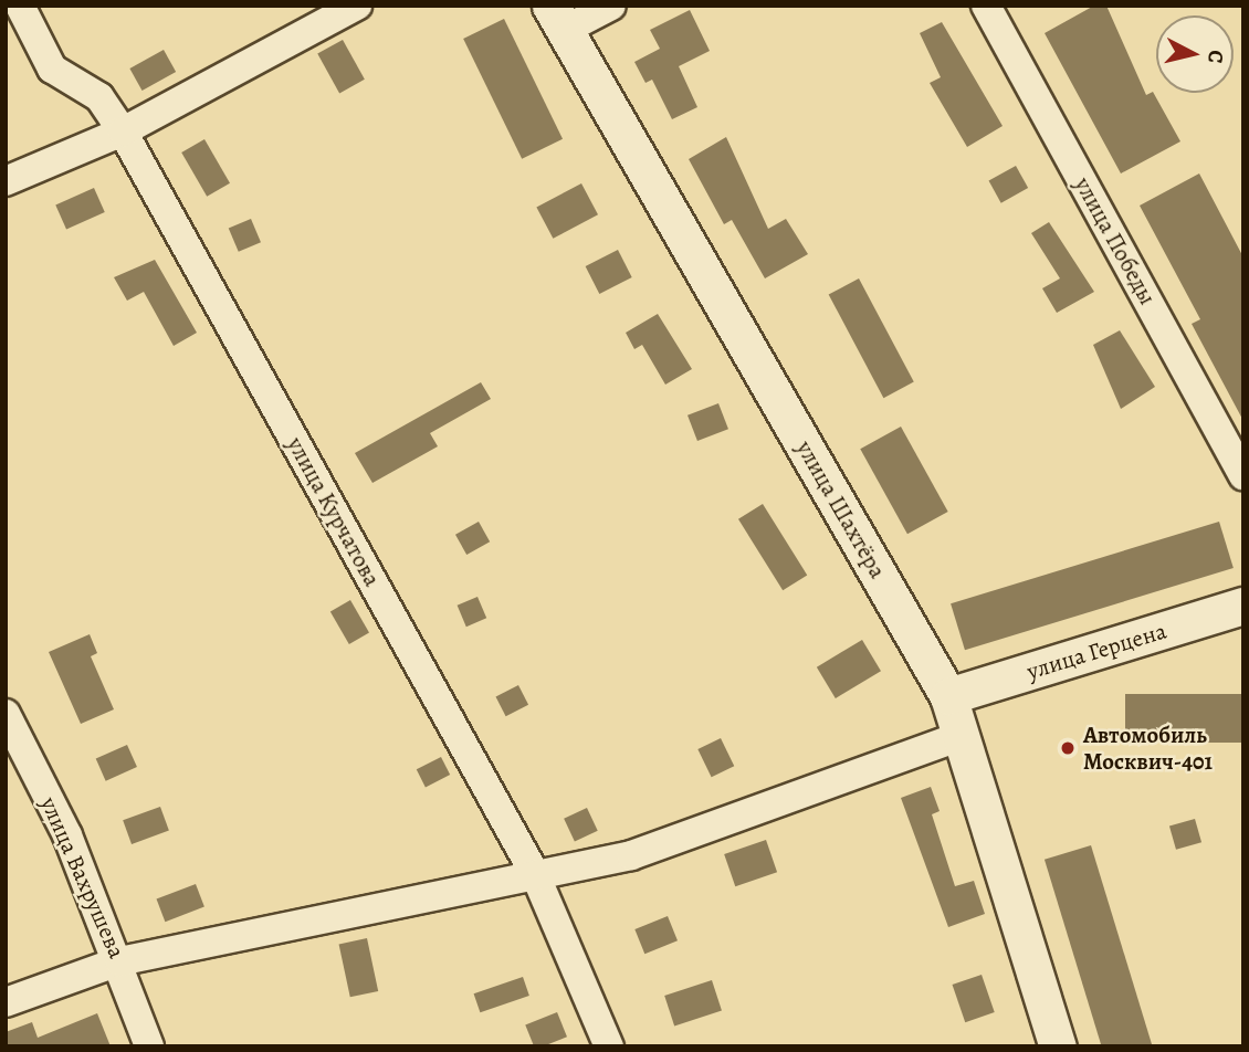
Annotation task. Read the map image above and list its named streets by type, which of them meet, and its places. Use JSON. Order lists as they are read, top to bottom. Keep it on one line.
{"streets":{"street":["улица Победы","улица Шахтёра","улица Курчатова","улица Герцена","улица Вахрушева"]},"crossings":[["улица Шахтёра","улица Герцена"]],"places":["Автомобиль Москвич-401"],"north":"right"}
